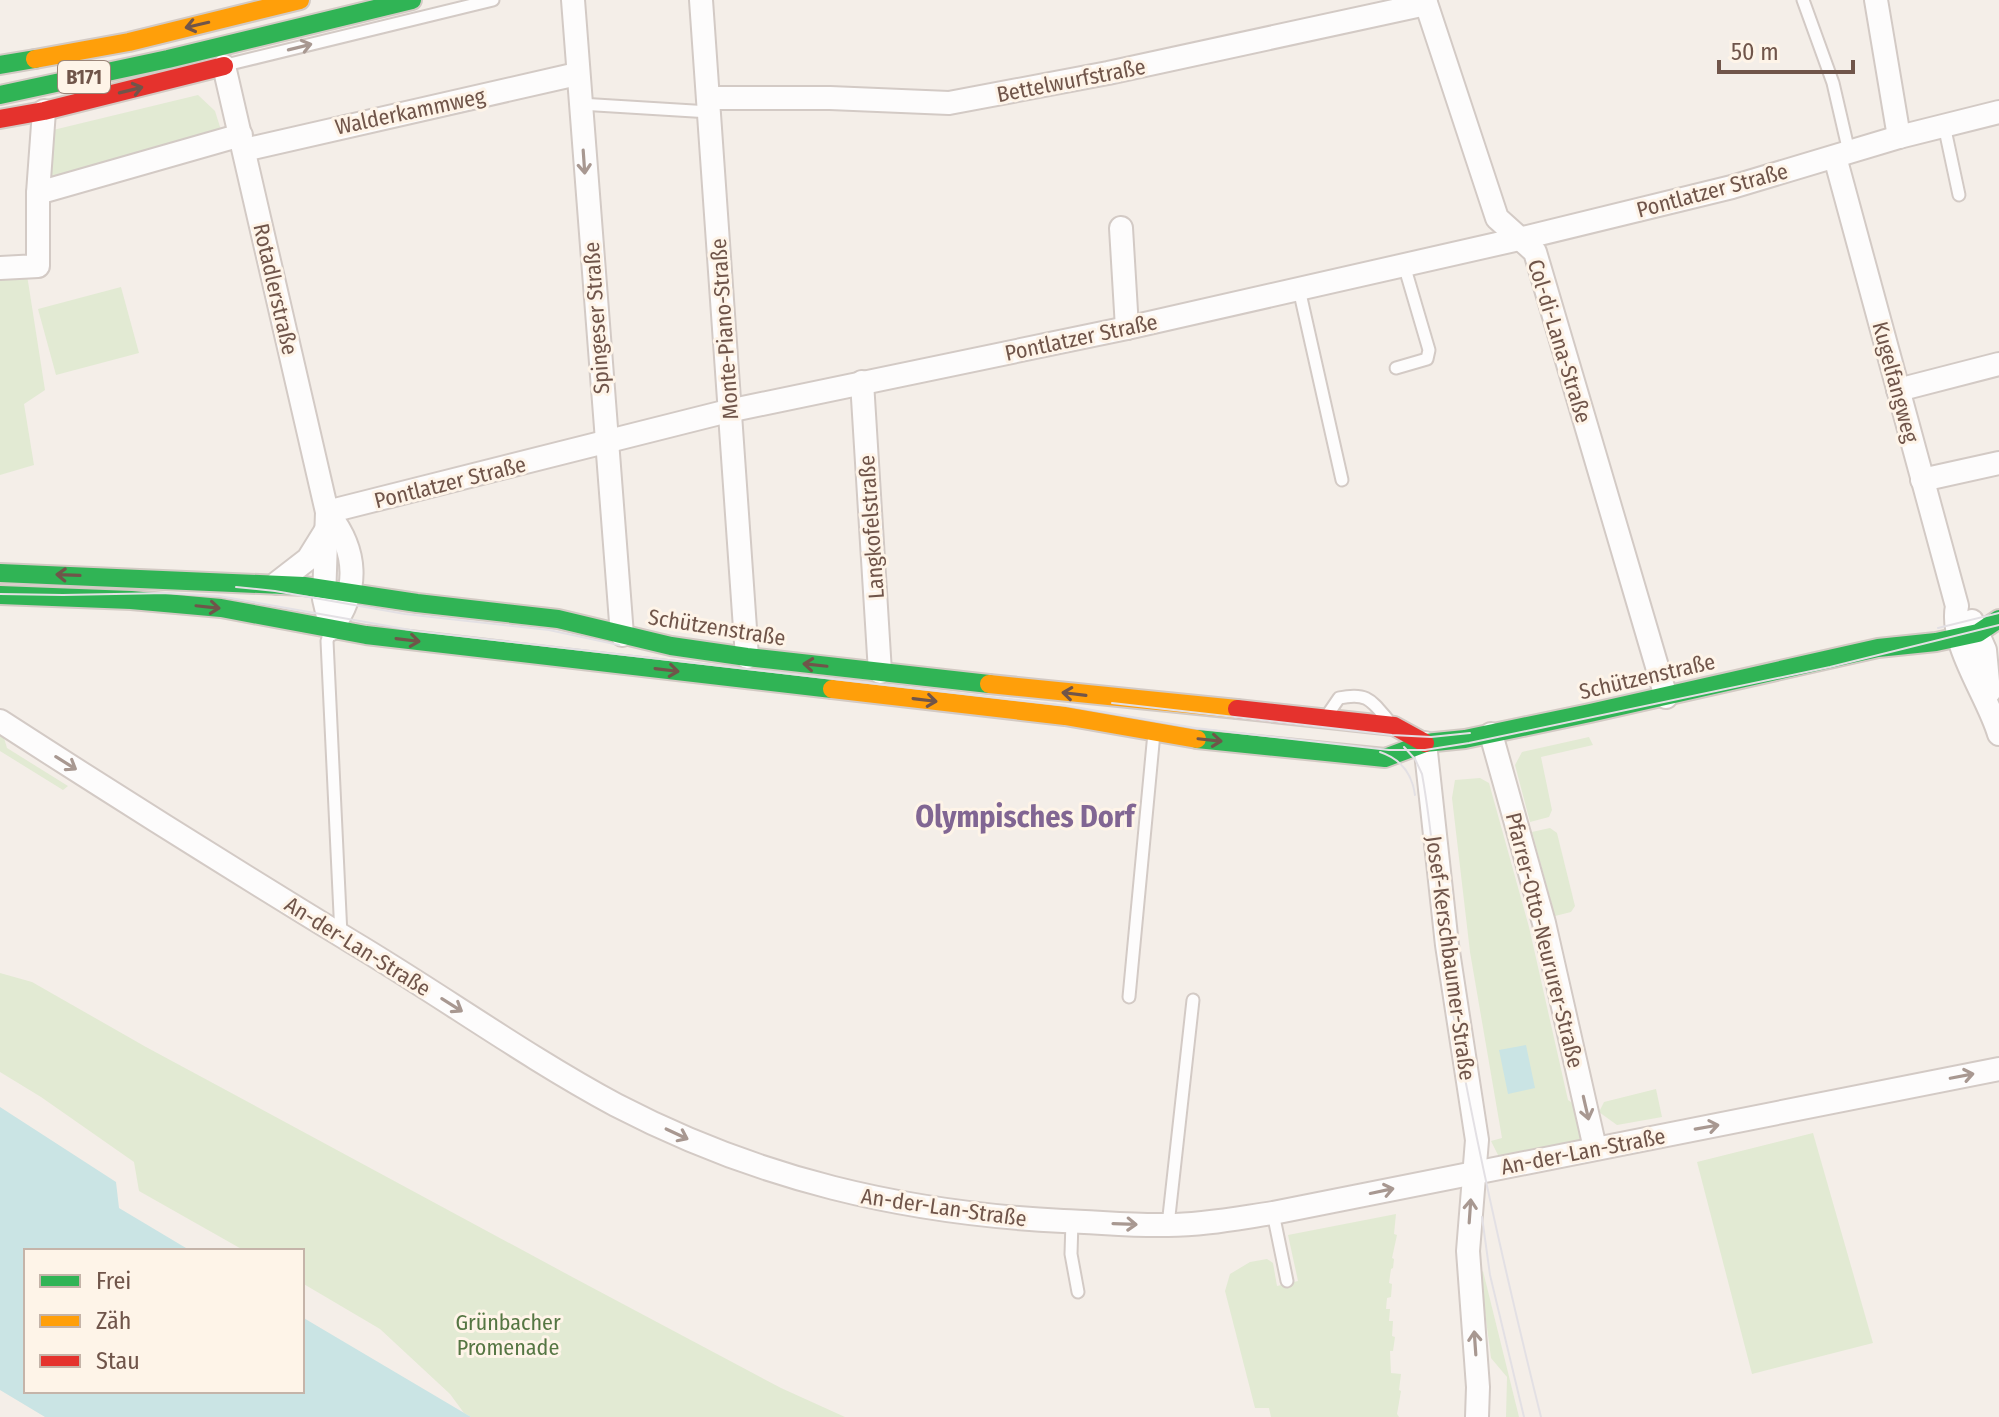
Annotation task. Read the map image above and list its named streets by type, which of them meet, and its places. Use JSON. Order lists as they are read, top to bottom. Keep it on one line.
{"streets":{"street":["B171","Bettelwurfstraße","Walderkammweg","Pontlatzer Straße","Rotadlerstraße","Spingeser Straße","Monte-Piano-Straße","Col-di-Lana-Straße","Kugelfangweg","Langkofelstraße","Schützenstraße","Pfarrer-Otto-Neururer-Straße","An-der-Lan-Straße","Josef-Kerschbaumer-Straße"]},"crossings":[["Bettelwurfstraße","Monte-Piano-Straße"],["Bettelwurfstraße","Col-di-Lana-Straße"],["Walderkammweg","Rotadlerstraße"],["Walderkammweg","Spingeser Straße"],["Pontlatzer Straße","Rotadlerstraße"],["Pontlatzer Straße","Spingeser Straße"],["Pontlatzer Straße","Monte-Piano-Straße"],["Pontlatzer Straße","Col-di-Lana-Straße"],["Pontlatzer Straße","Kugelfangweg"],["Pontlatzer Straße","Langkofelstraße"],["Rotadlerstraße","Schützenstraße"],["Spingeser Straße","Schützenstraße"],["Monte-Piano-Straße","Schützenstraße"],["Col-di-Lana-Straße","Schützenstraße"],["Kugelfangweg","Schützenstraße"],["Langkofelstraße","Schützenstraße"],["Schützenstraße","Pfarrer-Otto-Neururer-Straße"],["Schützenstraße","Josef-Kerschbaumer-Straße"],["Pfarrer-Otto-Neururer-Straße","An-der-Lan-Straße"],["An-der-Lan-Straße","Josef-Kerschbaumer-Straße"]],"one_way":["Spingeser Straße","Pfarrer-Otto-Neururer-Straße","An-der-Lan-Straße","Josef-Kerschbaumer-Straße"],"districts":["Olympisches Dorf"],"parks":["Grünbacher Promenade"],"legend":["Frei","Zäh","Stau"],"scale_bar":"50 m"}
